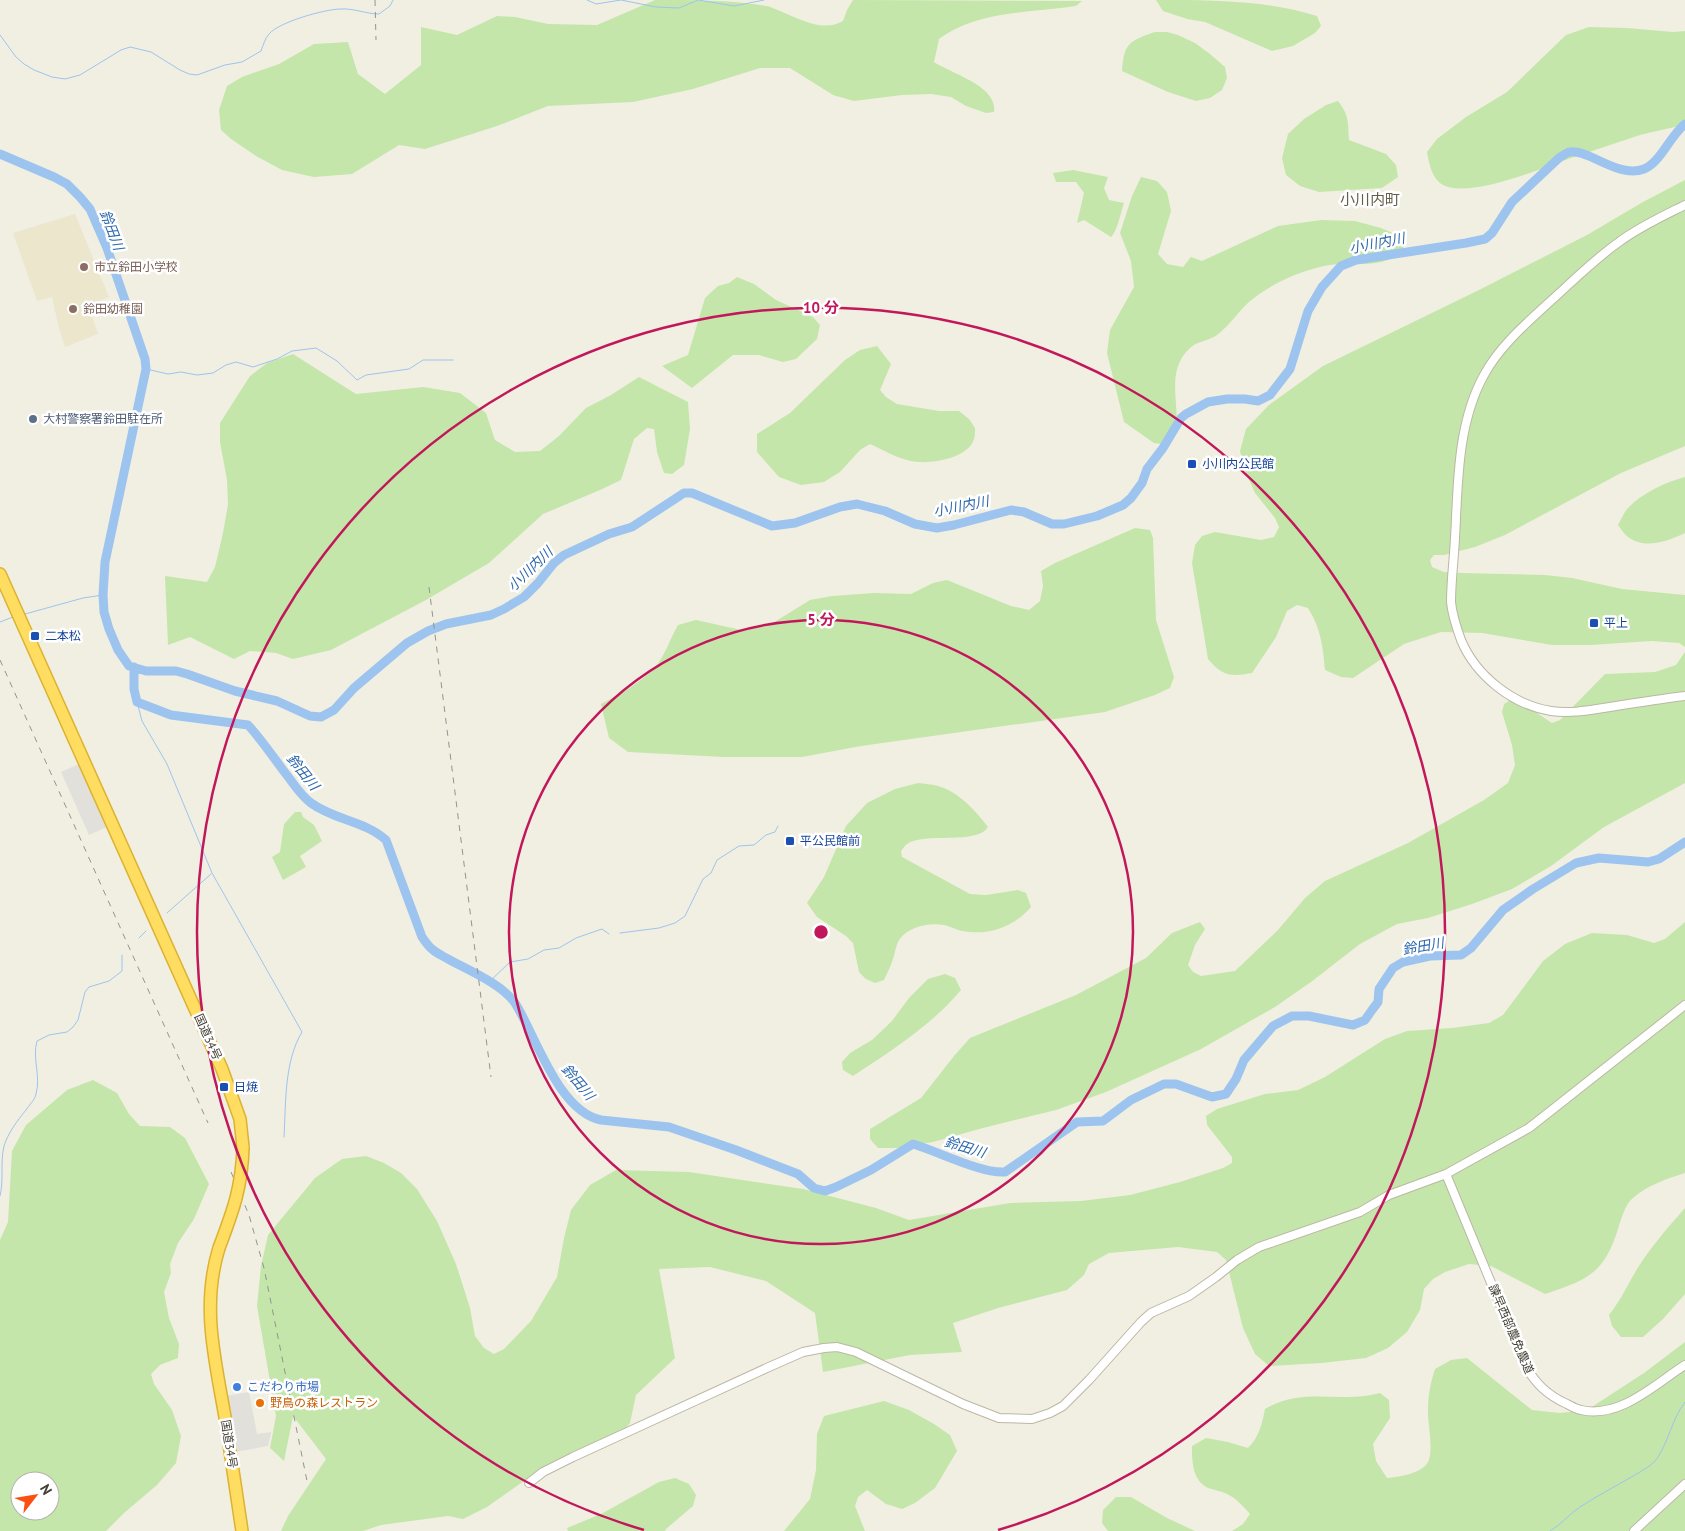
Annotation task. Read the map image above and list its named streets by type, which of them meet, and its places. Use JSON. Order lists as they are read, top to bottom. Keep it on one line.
{"streets":{"highway":["国道34号"],"street":["諫早西部農免農道"]},"districts":["小川内町"],"water":["鈴田川","小川内川"],"places":{"other":["市立鈴田小学校","鈴田幼稚園","大村警察署鈴田駐在所","こだわり市場","野鳥の森レストラン"],"transit":["小川内公民館","平上","二本松","平公民館前","日焼"]},"north":"top right","rings":["10 分","5 分"]}
